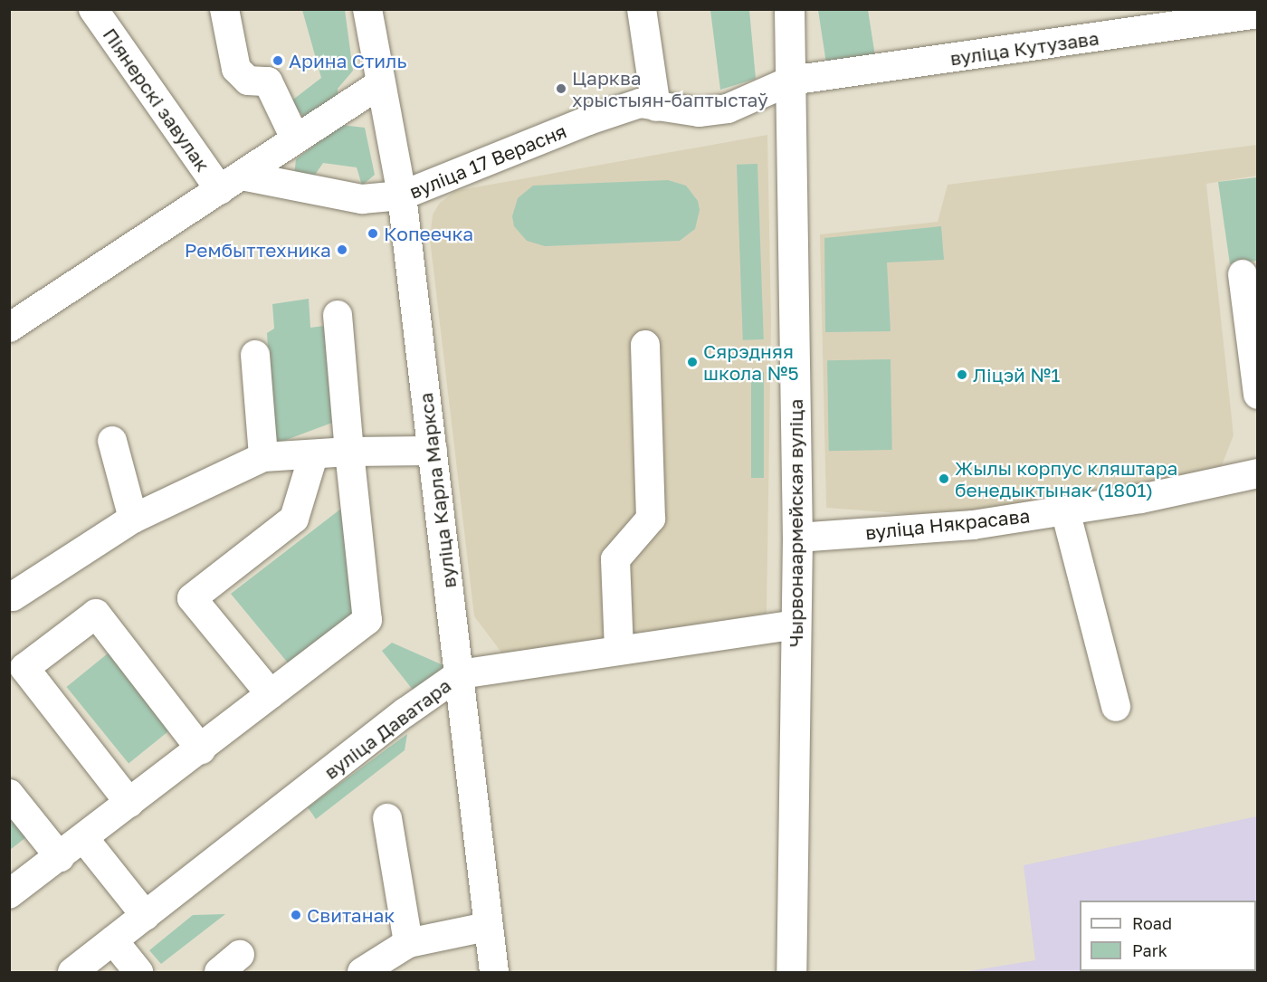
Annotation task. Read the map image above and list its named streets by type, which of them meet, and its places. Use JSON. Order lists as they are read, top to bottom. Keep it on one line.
{"streets":{"main road":["Чырвонаармейская вуліца"],"street":["вуліца Кутузава","Піянерскі завулак","вуліца 17 Верасня","вуліца Карла Маркса","вуліца Някрасава","вуліца Даватара"]},"crossings":[["вуліца Кутузава","вуліца 17 Верасня"],["вуліца Кутузава","Чырвонаармейская вуліца"],["Піянерскі завулак","вуліца 17 Верасня"],["вуліца 17 Верасня","вуліца Карла Маркса"],["вуліца 17 Верасня","Чырвонаармейская вуліца"],["вуліца Карла Маркса","вуліца Даватара"],["Чырвонаармейская вуліца","вуліца Някрасава"],["Чырвонаармейская вуліца","вуліца Даватара"]],"places":["Арина Стиль","Царква хрыстыян-баптыстаў","Копеечка","Рембыттехника","Сярэдняя школа №5","Ліцэй №1","Жылы корпус кляштара бенедыктынак (1801)","Свитанак"],"legend":["Road","Park"]}
